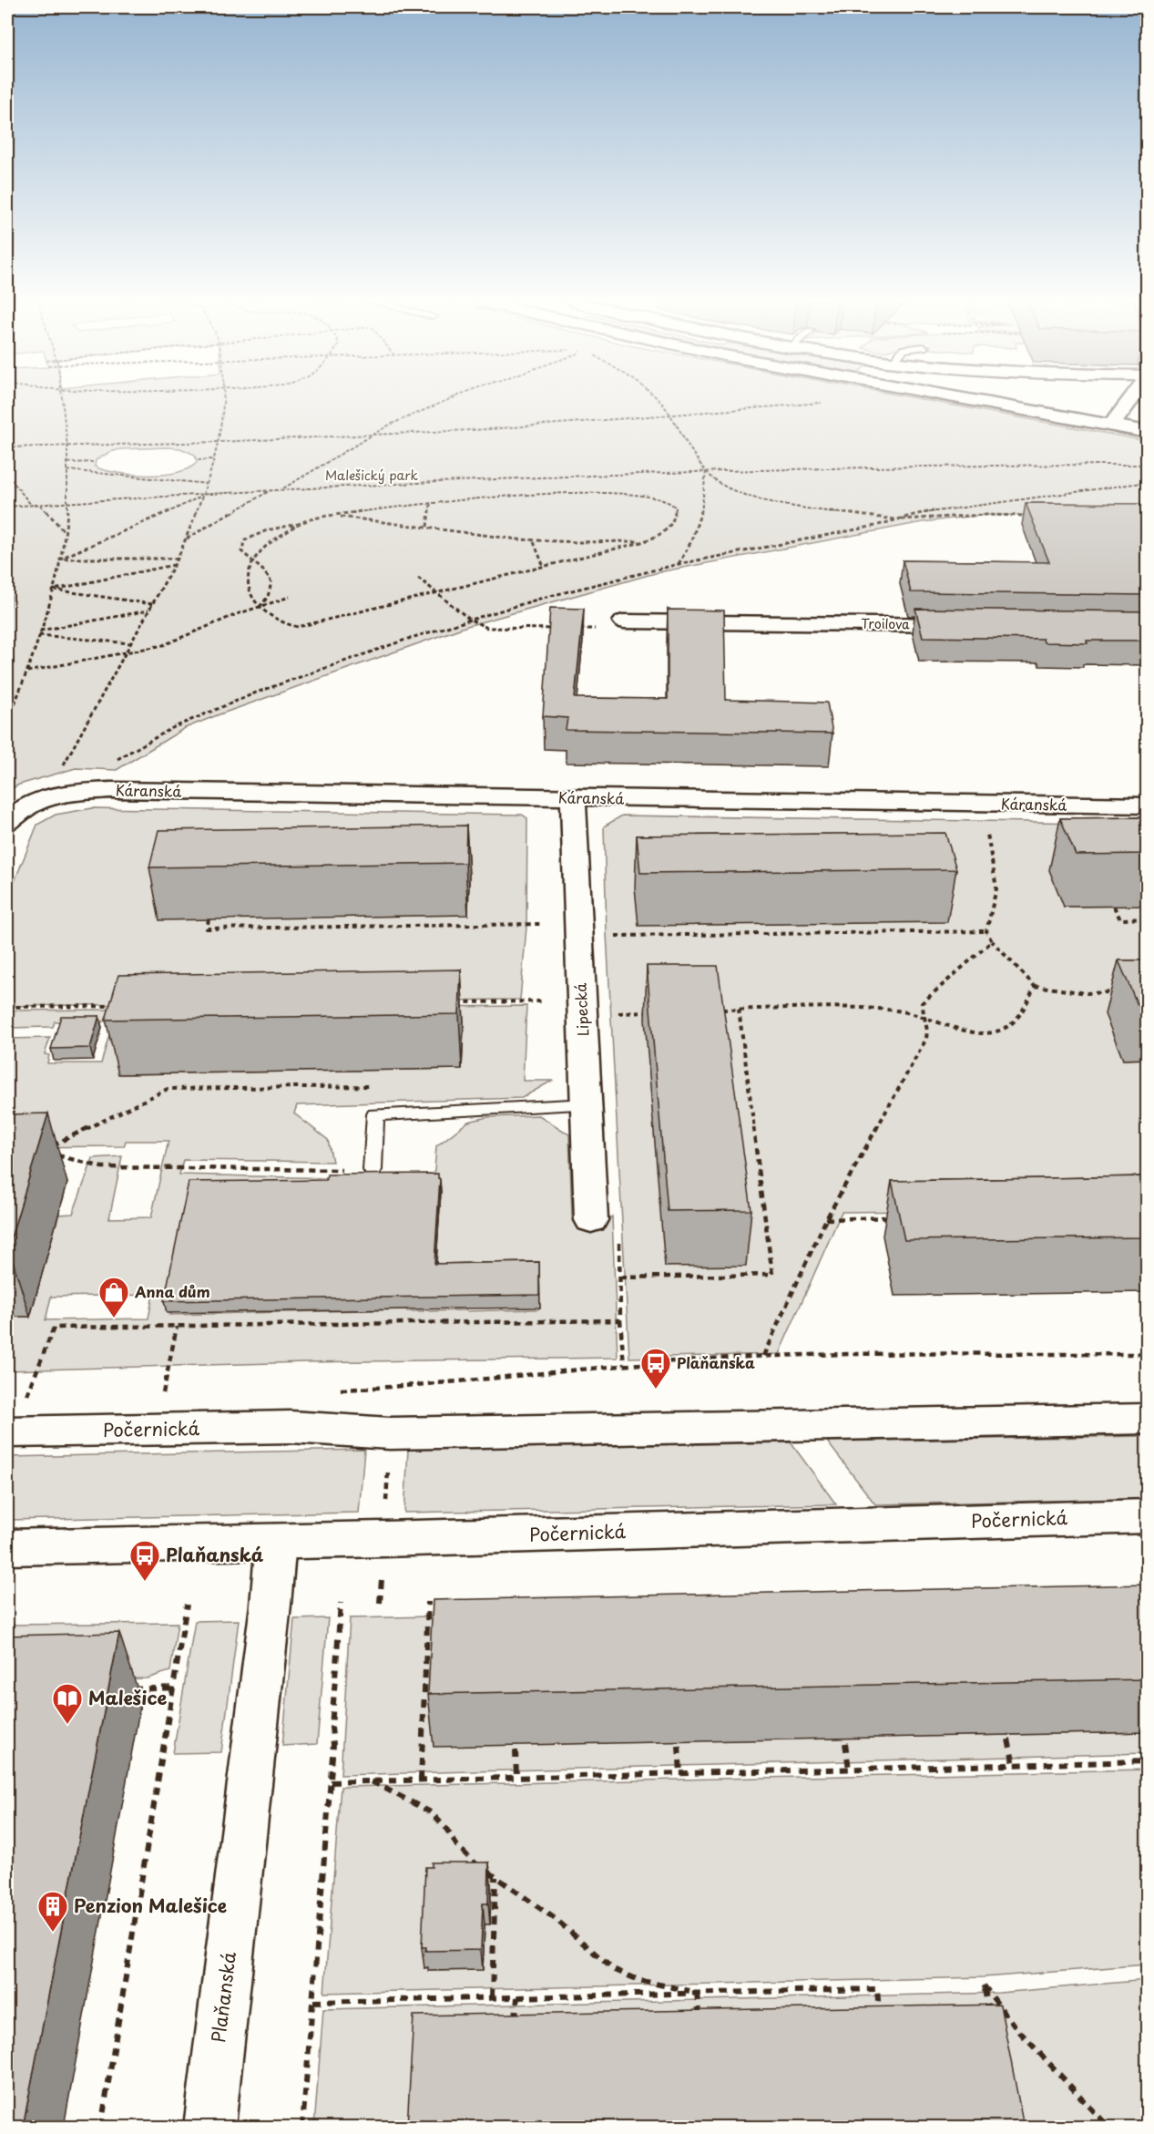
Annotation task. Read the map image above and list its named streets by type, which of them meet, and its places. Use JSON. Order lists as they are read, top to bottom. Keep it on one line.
{"streets":{"street":["Troilova","Káranská","Lipecká","Počernická","Plaňanská"]},"crossings":[["Káranská","Lipecká"],["Počernická","Plaňanská"]],"parks":["Malešický park"],"places":{"shop":["Anna dům"],"bus stop":["Plaňanska","Plaňanská"],"library":["Malešice"],"building":["Penzion Malešice"]}}
